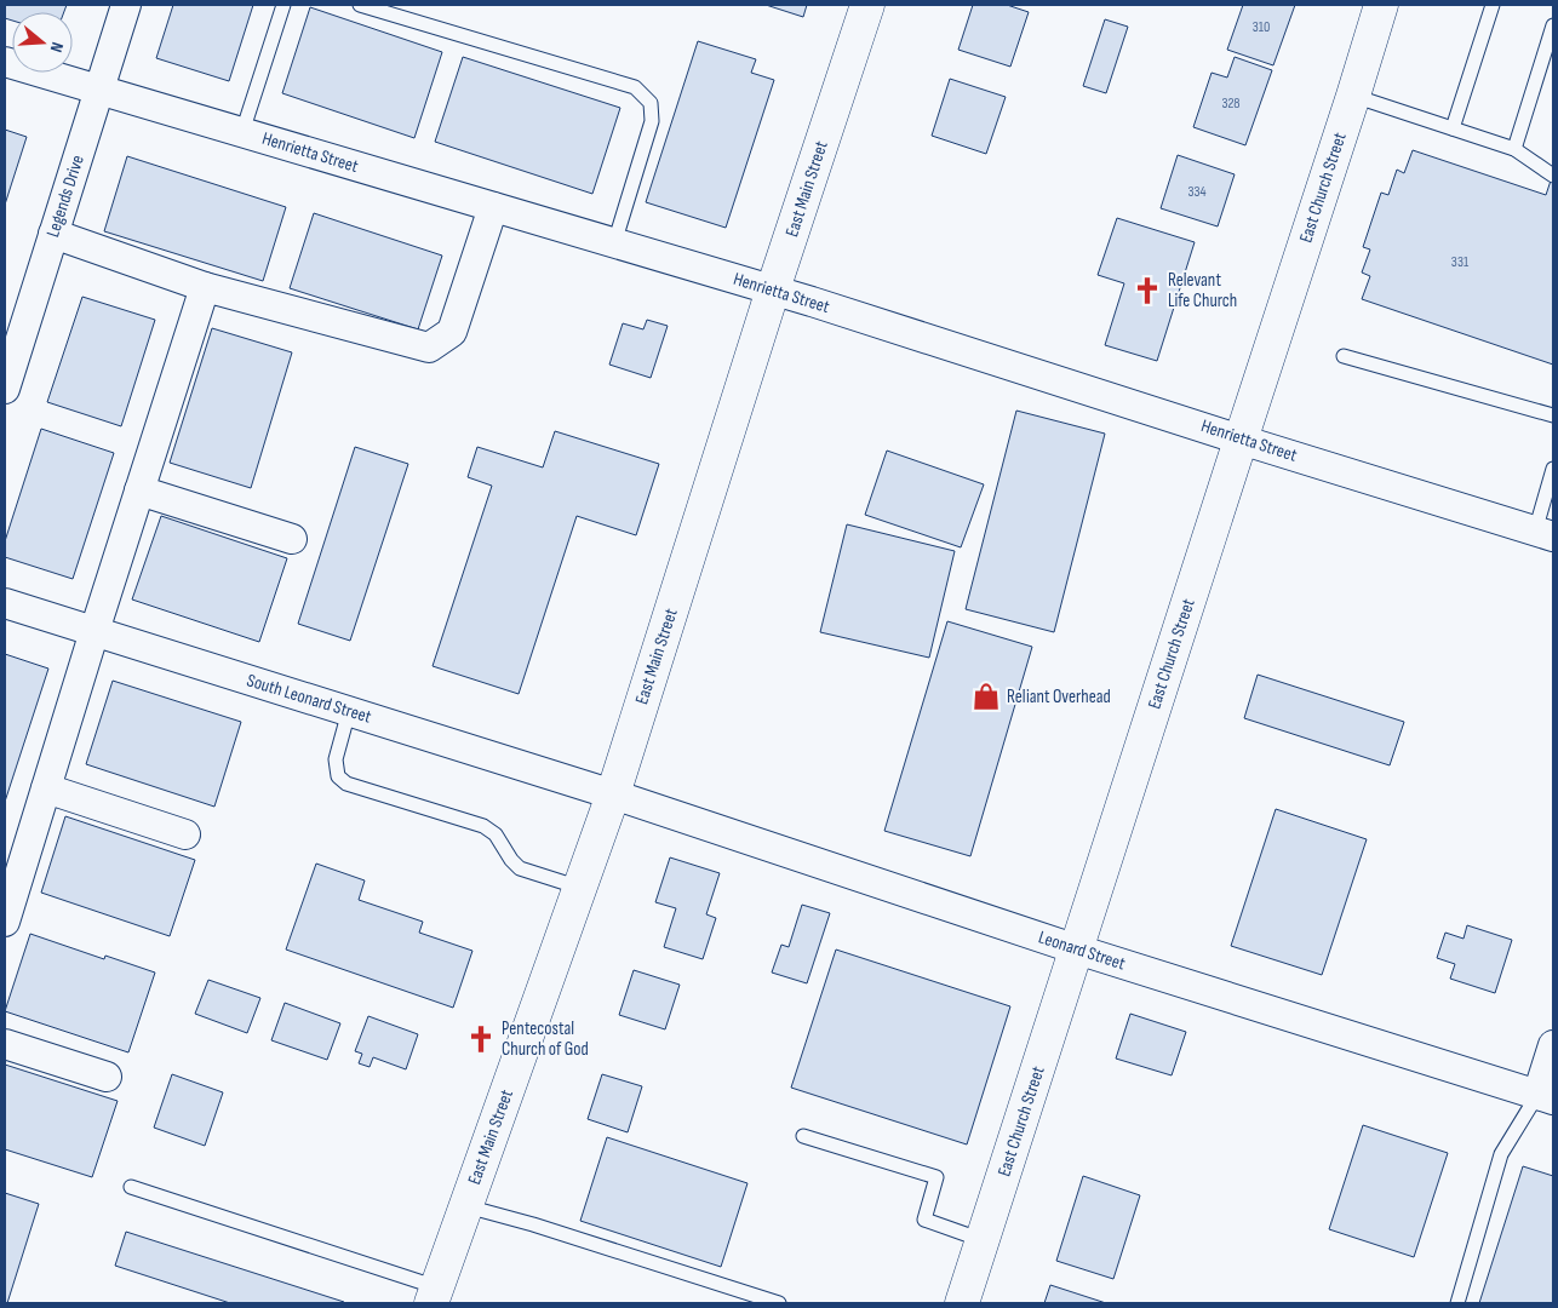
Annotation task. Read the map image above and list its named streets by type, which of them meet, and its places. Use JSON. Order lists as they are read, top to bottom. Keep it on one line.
{"streets":{"main road":["East Church Street","East Main Street"],"street":["Henrietta Street","Legends Drive","South Leonard Street","Leonard Street"]},"crossings":[["Henrietta Street","East Church Street"],["Henrietta Street","East Main Street"],["Henrietta Street","Legends Drive"],["East Church Street","Leonard Street"],["East Main Street","South Leonard Street"],["East Main Street","Leonard Street"],["South Leonard Street","Leonard Street"]],"places":{"church":["Relevant Life Church","Pentecostal Church of God"],"shop":["Reliant Overhead"]},"house_numbers":["310","328","334","331"],"north":"right"}
